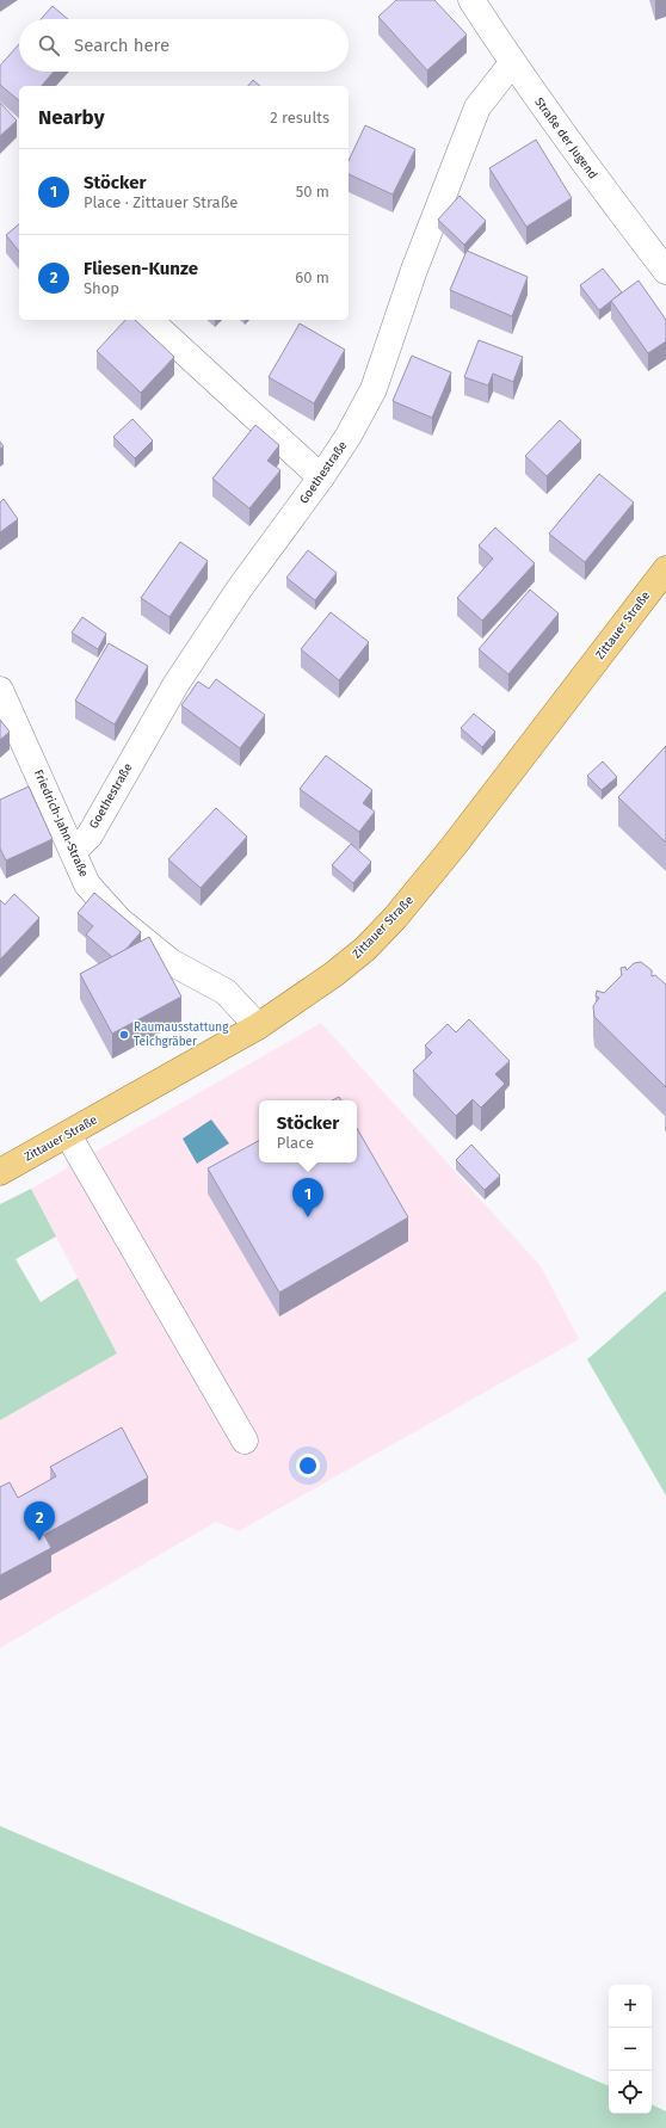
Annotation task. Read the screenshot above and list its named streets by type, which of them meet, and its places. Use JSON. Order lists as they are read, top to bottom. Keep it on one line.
{"streets":{"main road":["Zittauer Straße"],"street":["Straße der Jugend","Goethestraße","Friedrich-Jahn-Straße"]},"crossings":[["Straße der Jugend","Goethestraße"],["Goethestraße","Friedrich-Jahn-Straße"],["Zittauer Straße","Friedrich-Jahn-Straße"]],"places":["Raumausstattung Teichgräber"],"page":{"search":"Search here","heading":["Nearby","2 results"],"list":[{"mark":"1","name":"Stöcker","note":"Place · Zittauer Straße","value":"50 m"},{"mark":"2","name":"Fliesen-Kunze","note":"Shop","value":"60 m"}],"popup":["Stöcker","Place"],"pins":["1","2"],"map_buttons":["+","−"]}}
